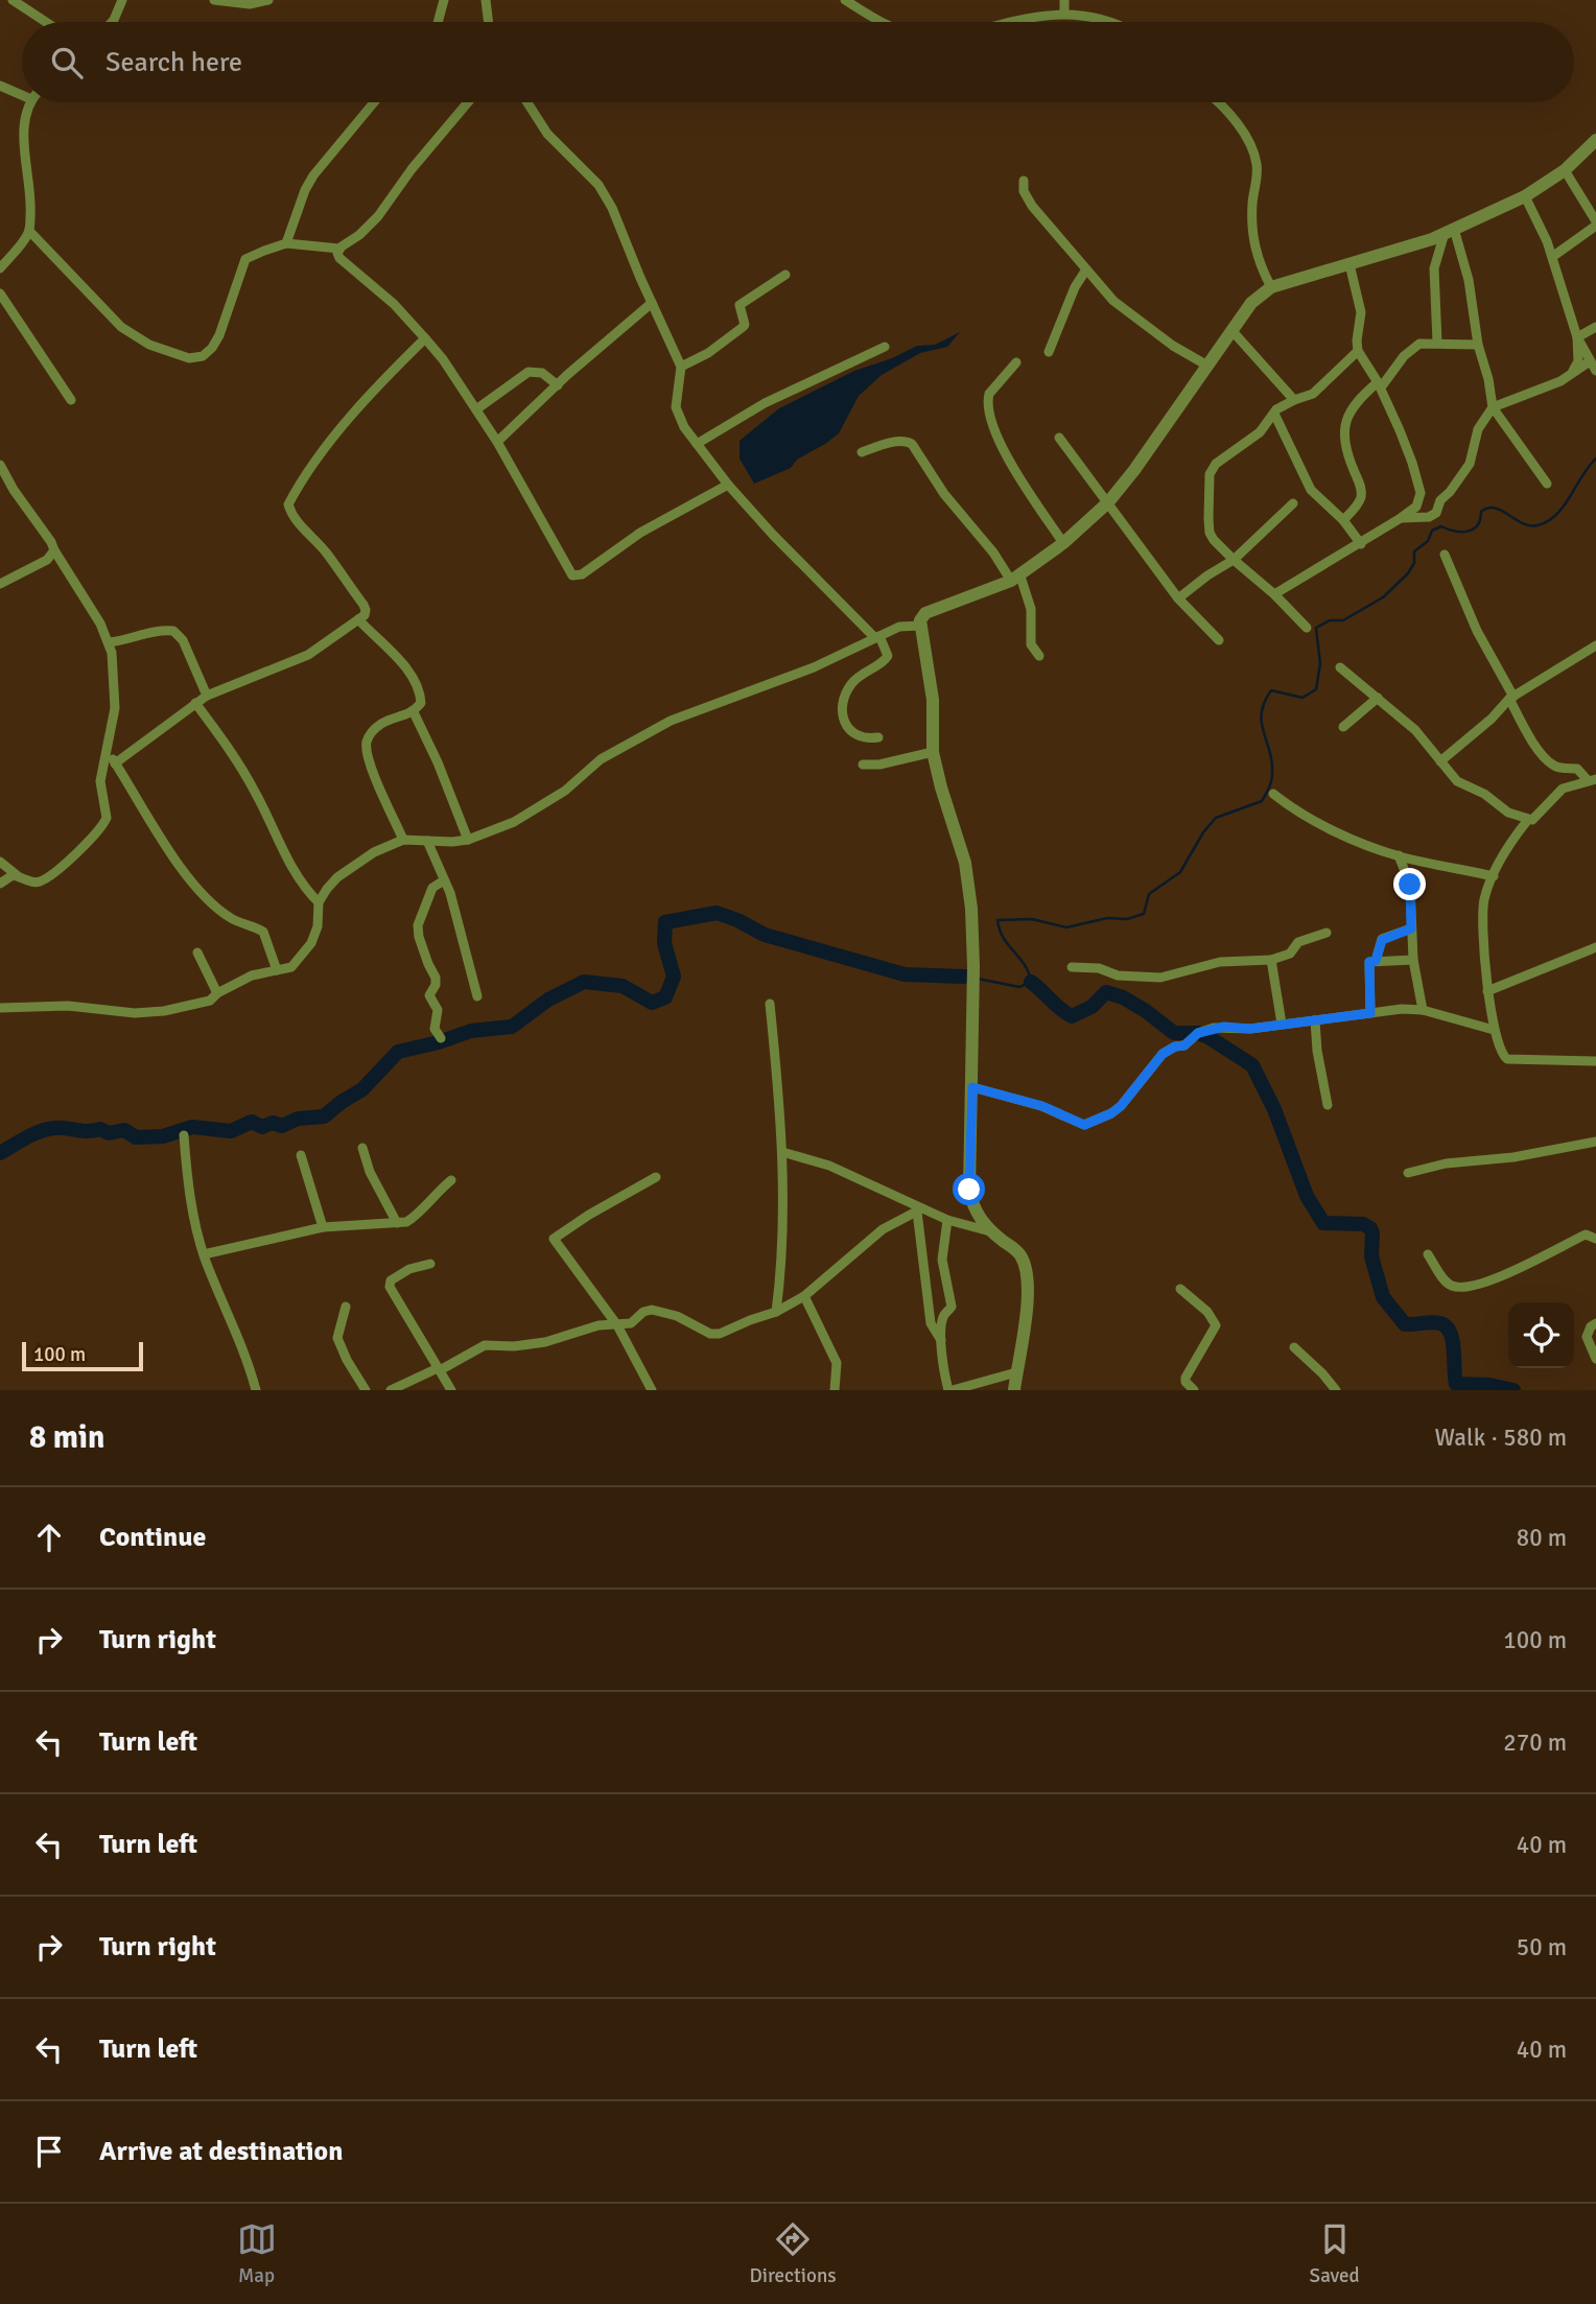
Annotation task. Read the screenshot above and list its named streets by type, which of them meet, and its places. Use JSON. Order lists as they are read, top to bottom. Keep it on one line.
{"scale_bar":"100 m","page":{"search":"Search here","scale":"100 m","heading":["8 min","Walk · 580 m"],"list":[["Continue","80 m"],["Turn right","100 m"],["Turn left","270 m"],["Turn left","40 m"],["Turn right","50 m"],["Turn left","40 m"],"Arrive at destination"],"nav":["Map","Directions","Saved"]}}
